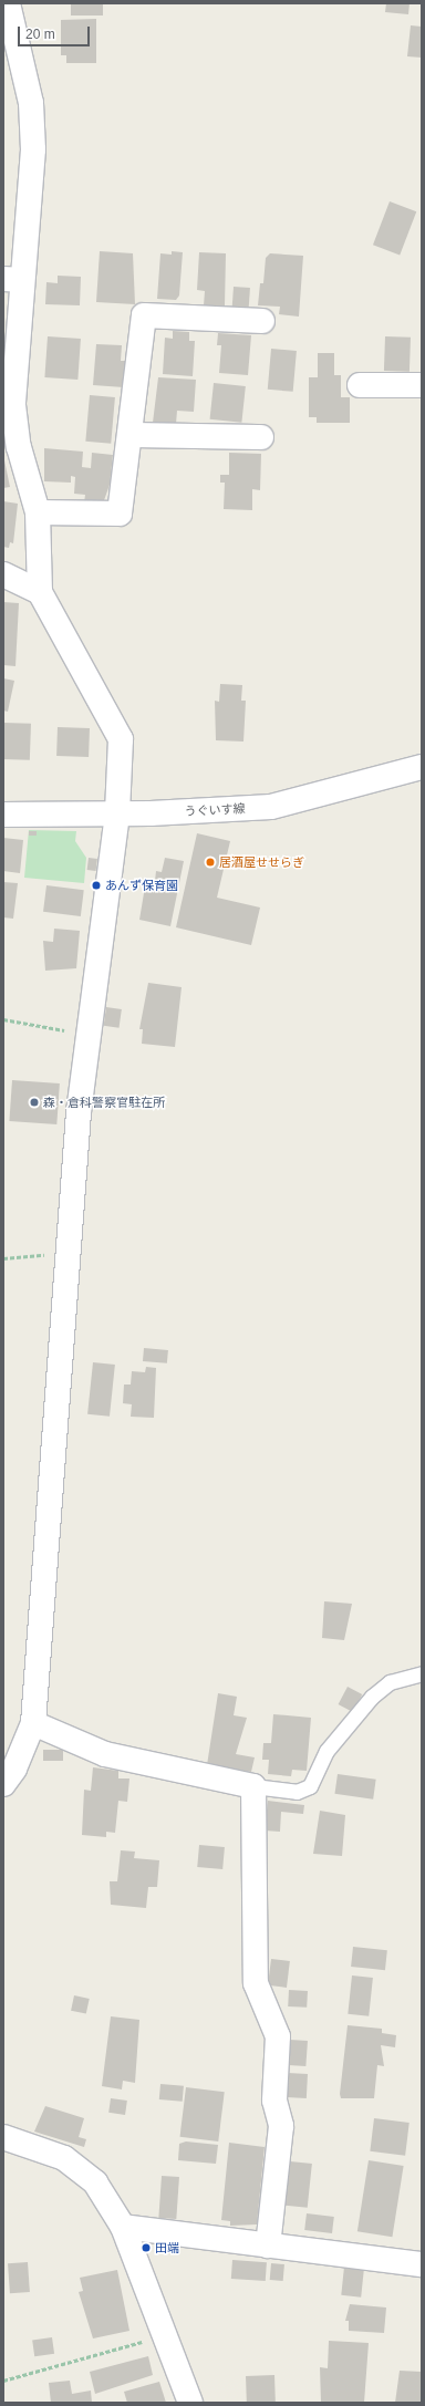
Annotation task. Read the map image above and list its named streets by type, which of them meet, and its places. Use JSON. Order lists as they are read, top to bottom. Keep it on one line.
{"streets":{"street":["うぐいす線"]},"places":["居酒屋せせらぎ","あんず保育園","森・倉科警察官駐在所","田端"],"scale_bar":"20 m"}
